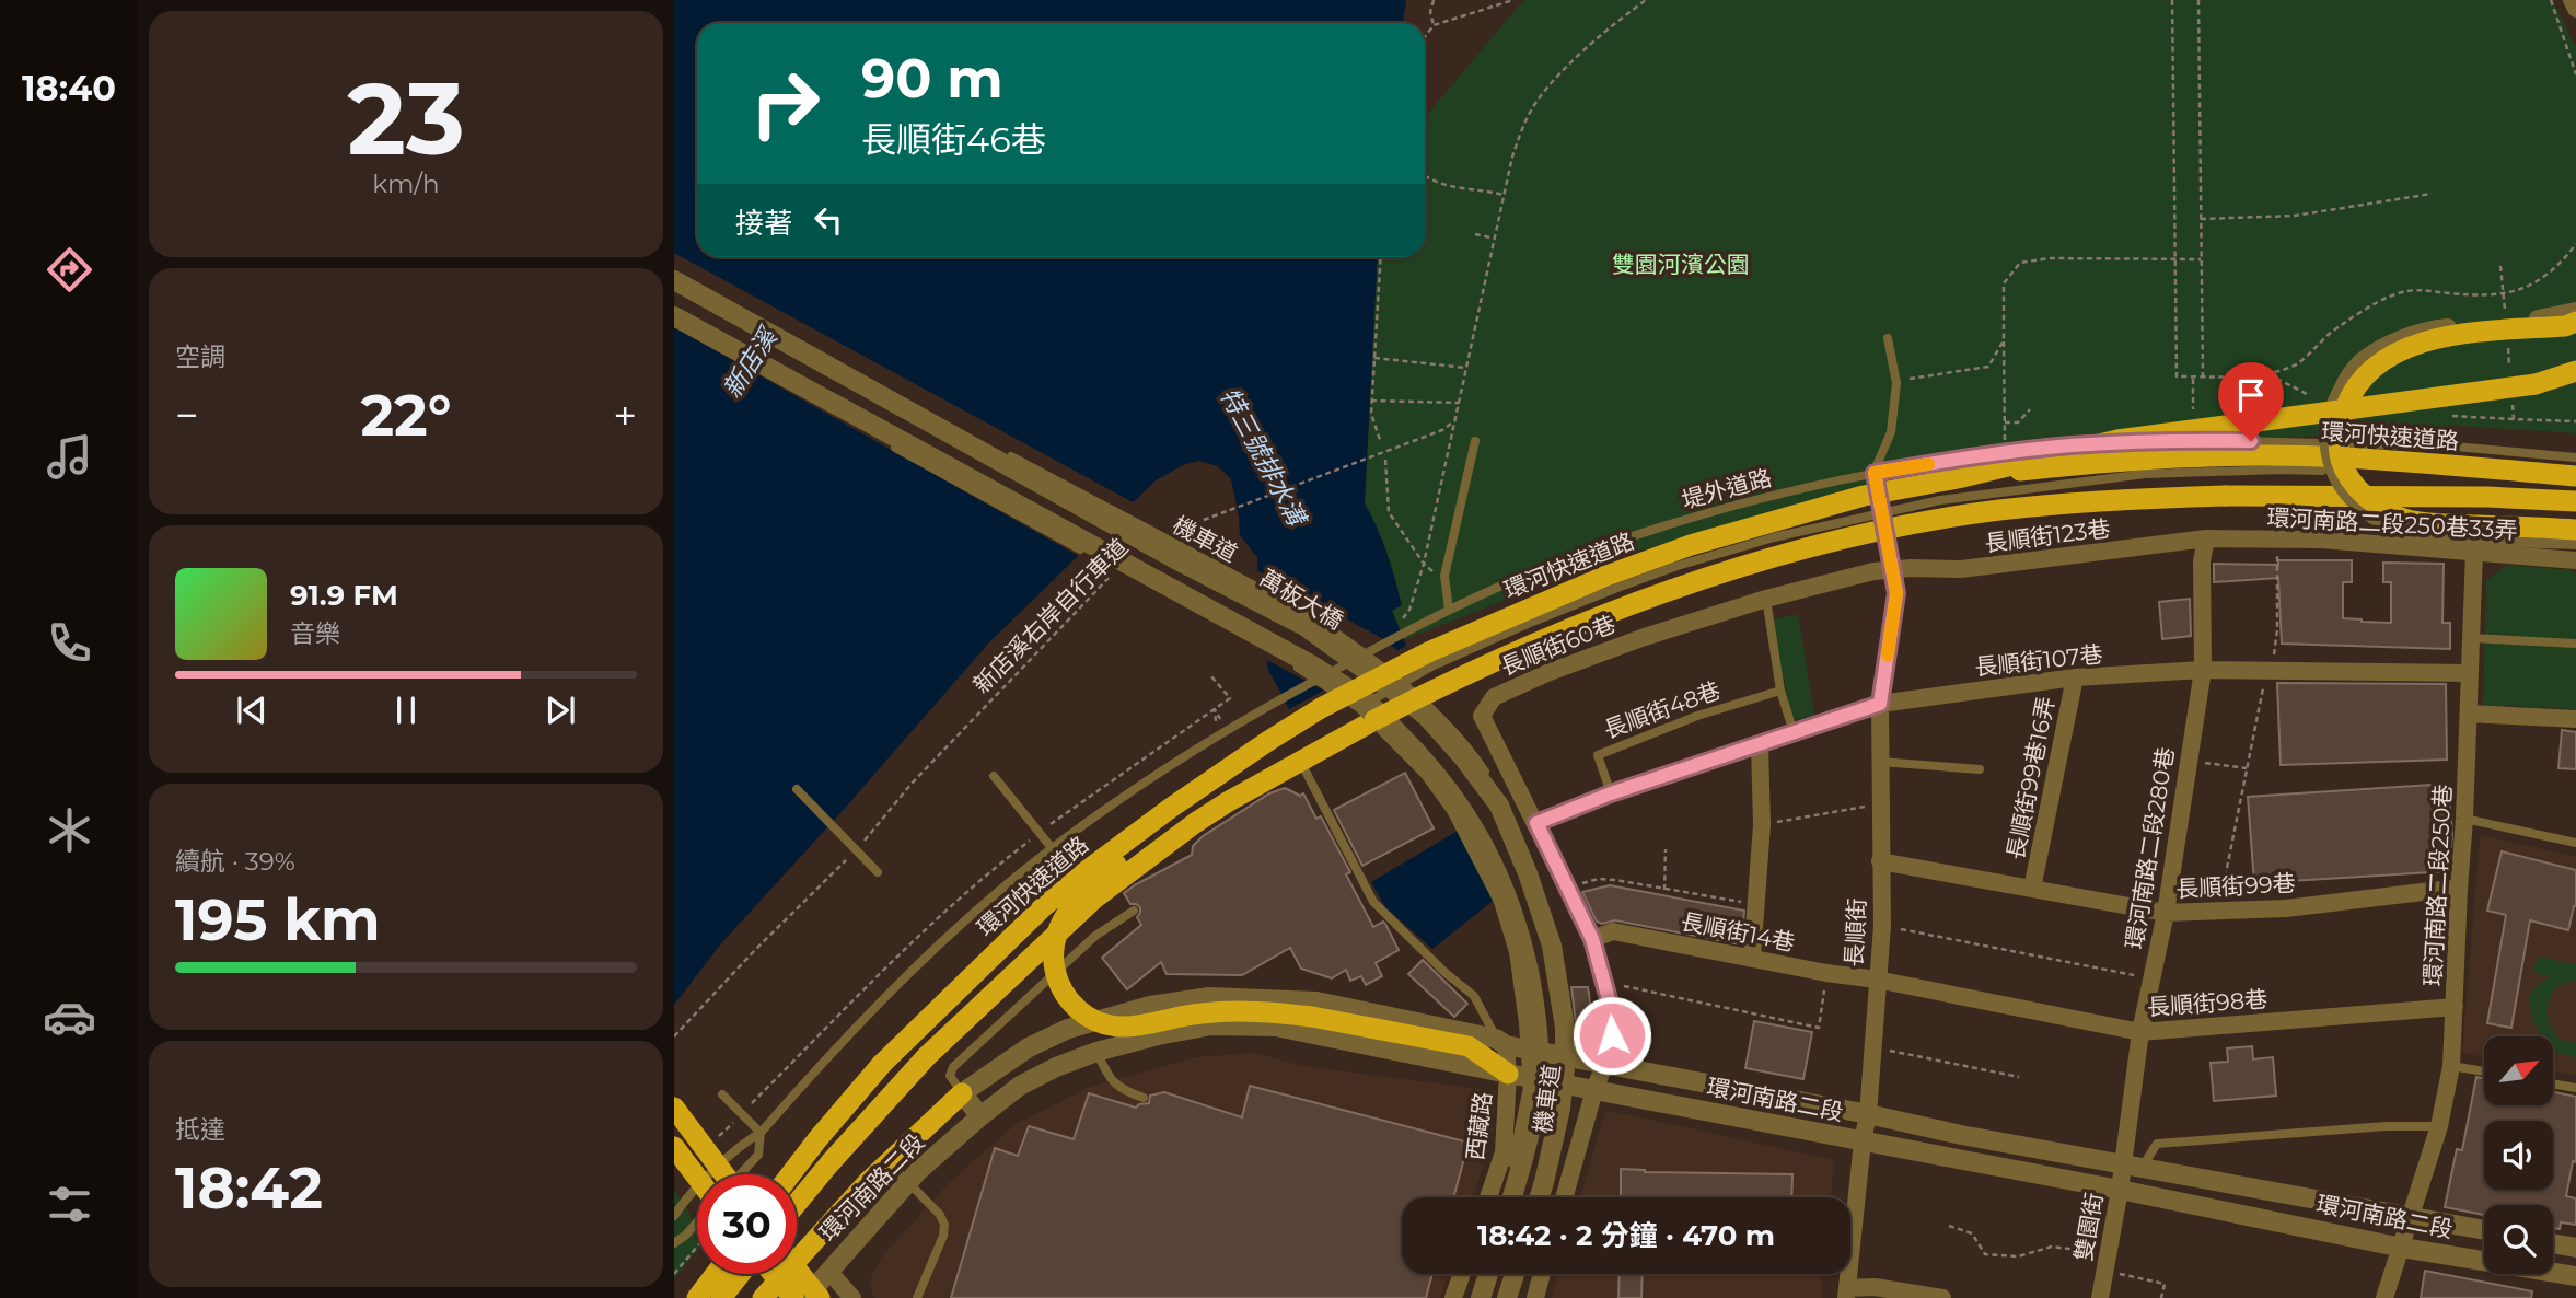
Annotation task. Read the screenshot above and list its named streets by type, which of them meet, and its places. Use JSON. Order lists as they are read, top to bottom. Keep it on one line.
{"streets":{"highway":["環河快速道路"],"street":["環河南路二段250巷33弄","長順街123巷","萬板大橋","長順街60巷","長順街107巷","長順街99巷16弄","環河南路二段280巷","環河南路二段250巷","長順街99巷","長順街14巷","長順街","長順街98巷","環河南路二段","西藏路","雙園街"],"lane":["堤外道路","機車道","長順街48巷"],"path":["新店溪右岸自行車道"]},"crossings":[["環河南路二段250巷33弄","長順街123巷"],["環河南路二段250巷33弄","環河南路二段280巷"],["環河南路二段250巷33弄","環河南路二段250巷"],["長順街123巷","長順街60巷"],["長順街123巷","環河南路二段280巷"],["長順街123巷","長順街"],["長順街60巷","長順街14巷"],["長順街60巷","長順街"],["長順街60巷","環河南路二段"],["長順街107巷","長順街99巷16弄"],["長順街107巷","環河南路二段280巷"],["長順街107巷","環河南路二段250巷"],["長順街107巷","長順街"],["長順街99巷16弄","長順街99巷"],["環河南路二段280巷","長順街99巷"],["環河南路二段280巷","長順街98巷"],["環河南路二段280巷","環河南路二段"],["環河南路二段280巷","雙園街"],["環河南路二段250巷","長順街99巷"],["環河南路二段250巷","長順街98巷"],["環河南路二段250巷","環河南路二段"],["長順街99巷","長順街"],["長順街14巷","長順街"],["長順街14巷","長順街98巷"],["長順街","長順街98巷"],["長順街","環河南路二段"],["環河南路二段","西藏路"],["環河南路二段","雙園街"]],"water":["新店溪","特三號排水溝"],"parks":["雙園河濱公園"],"north":"top right","page":{"tabs":"18:40","tile":[["23","km/h"],"空調",["續航 · 39%","195 km"],["抵達","18:42"]],"turn":["90 m","長順街46巷"],"then":"接著","heat":["−","22°","+"],"song":["91.9 FM","音樂"],"limit":"30","trip":"18:42 · 2 分鐘 · 470 m"}}
